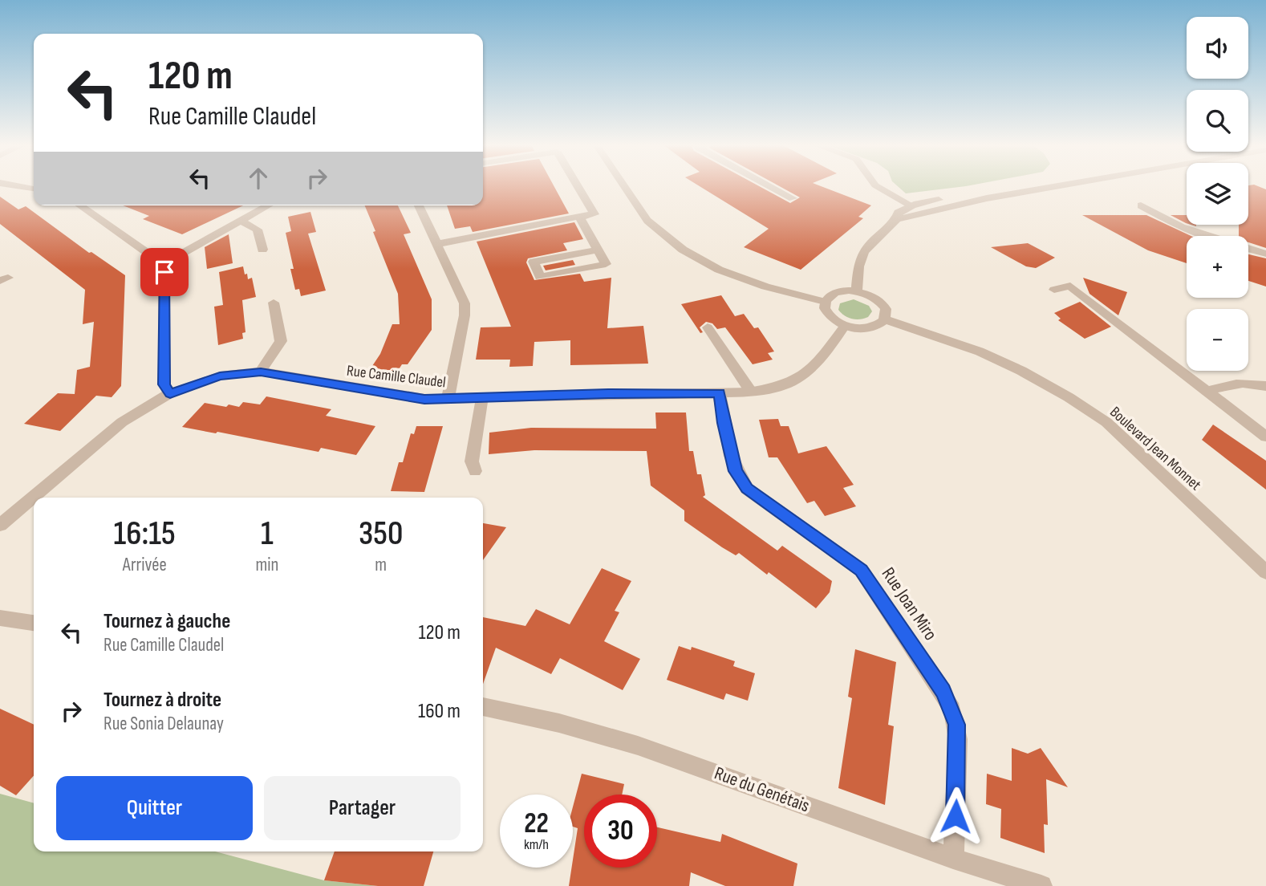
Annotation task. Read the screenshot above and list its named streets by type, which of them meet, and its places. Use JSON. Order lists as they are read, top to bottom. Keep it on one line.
{"streets":{"street":["Rue Camille Claudel","Boulevard Jean Monnet","Rue Joan Miro","Rue du Genétais"]},"crossings":[["Rue Camille Claudel","Rue Joan Miro"],["Rue Joan Miro","Rue du Genétais"]],"page":{"map_buttons":["+","−"],"turn":["120 m","Rue Camille Claudel"],"eta":["16:15","Arrivée","1","min","350","m"],"list":[{"name":"Tournez à gauche","note":"Rue Camille Claudel","value":"120 m"},{"name":"Tournez à droite","note":"Rue Sonia Delaunay","value":"160 m"}],"buttons":["Quitter","Partager"],"speed":"22 km/h","limit":"30"}}
